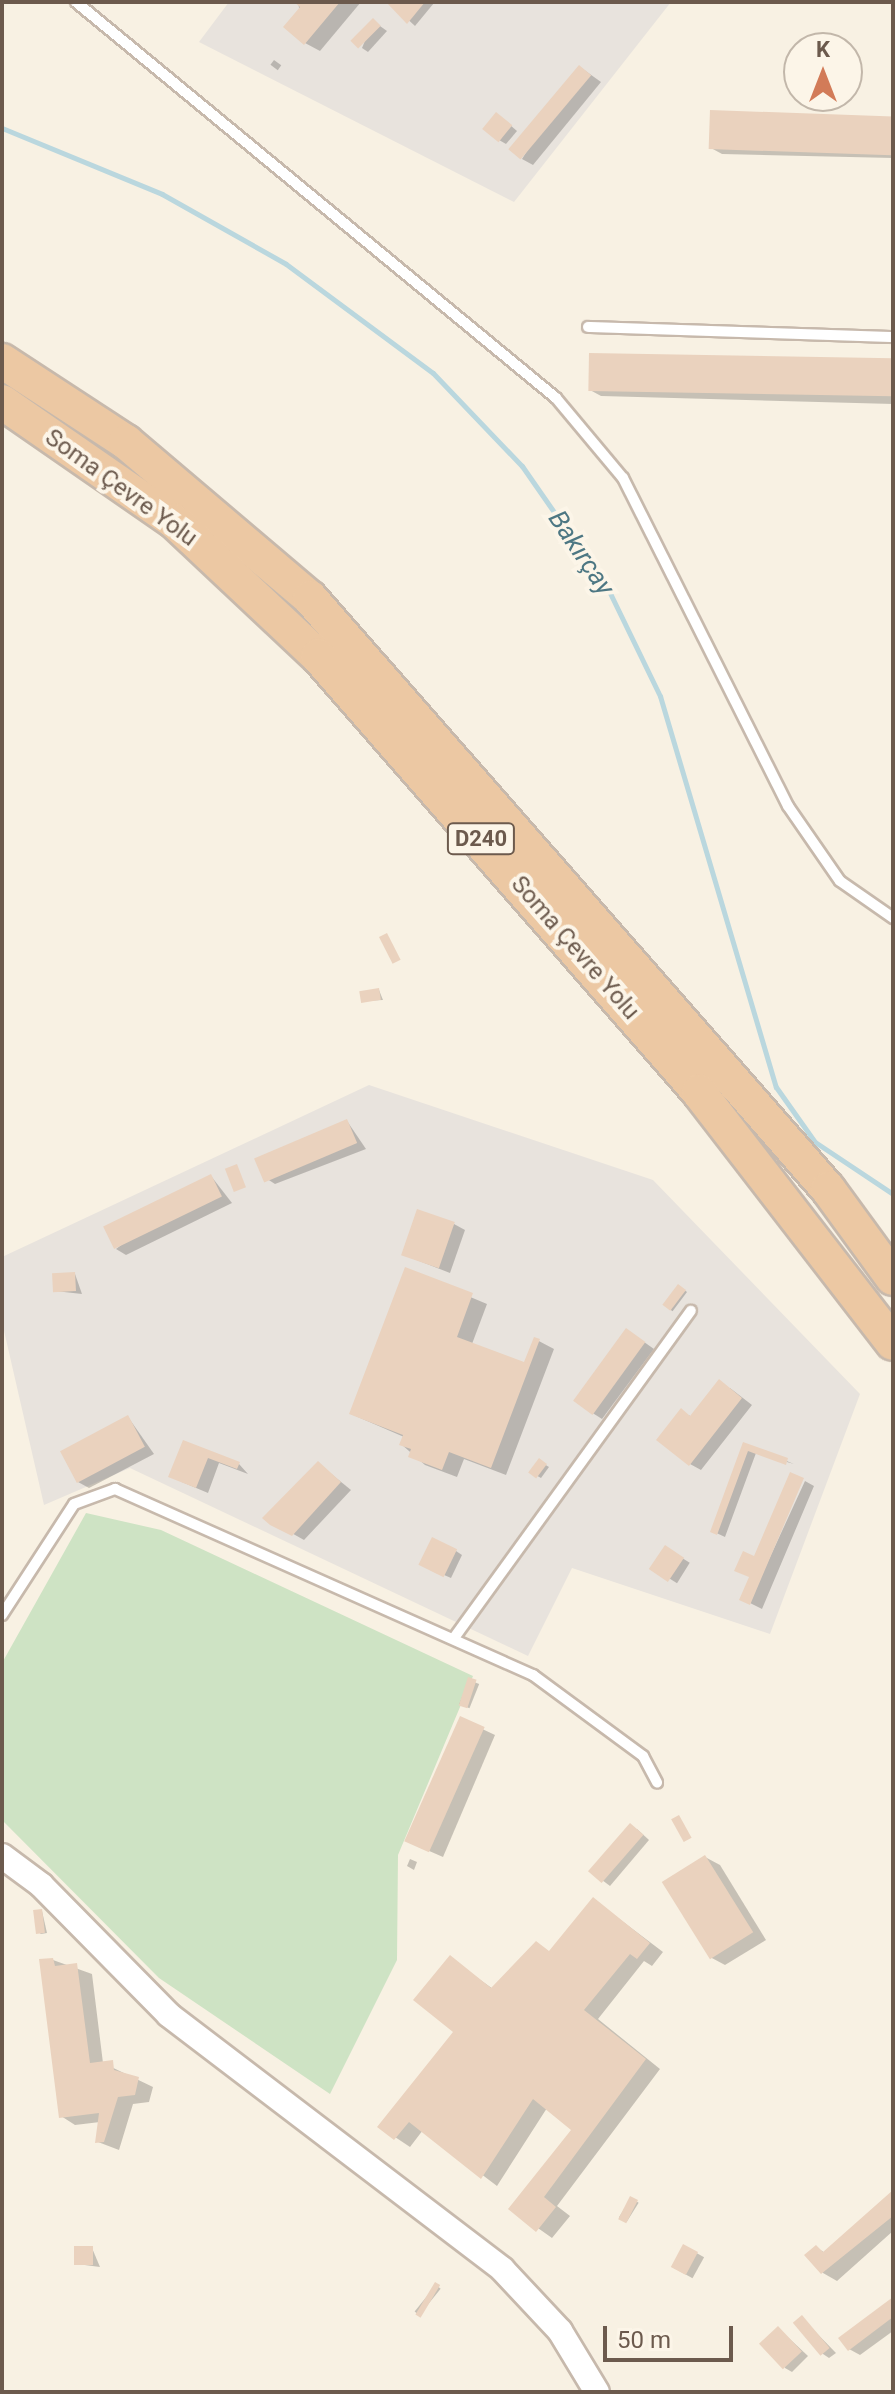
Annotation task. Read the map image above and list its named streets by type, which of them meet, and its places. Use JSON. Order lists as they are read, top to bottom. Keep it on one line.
{"streets":{"highway":["Soma Çevre Yolu","D240"]},"water":["Bakırçay"],"scale_bar":"50 m","north":"top"}
